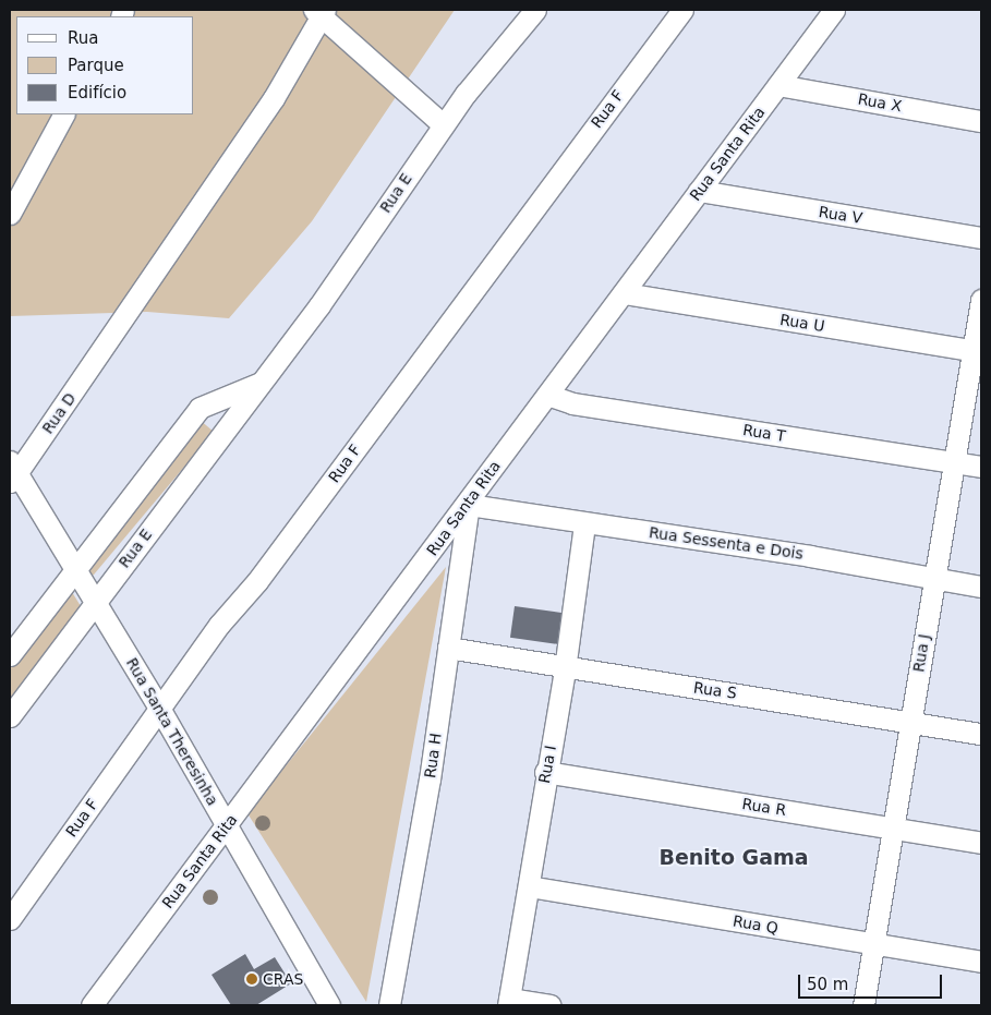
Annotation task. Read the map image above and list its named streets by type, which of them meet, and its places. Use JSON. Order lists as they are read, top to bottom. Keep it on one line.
{"streets":{"street":["Rua X","Rua F","Rua Santa Rita","Rua E","Rua V","Rua U","Rua D","Rua T","Rua Sessenta e Dois","Rua J","Rua S","Rua Santa Theresinha","Rua H","Rua I","Rua R","Rua Q"]},"crossings":[["Rua X","Rua Santa Rita"],["Rua F","Rua Santa Theresinha"],["Rua Santa Rita","Rua V"],["Rua Santa Rita","Rua U"],["Rua Santa Rita","Rua T"],["Rua Santa Rita","Rua Sessenta e Dois"],["Rua Santa Rita","Rua Santa Theresinha"],["Rua Santa Rita","Rua H"],["Rua E","Rua Santa Theresinha"],["Rua U","Rua J"],["Rua D","Rua Santa Theresinha"],["Rua T","Rua J"],["Rua Sessenta e Dois","Rua J"],["Rua Sessenta e Dois","Rua H"],["Rua Sessenta e Dois","Rua I"],["Rua J","Rua S"],["Rua J","Rua R"],["Rua J","Rua Q"],["Rua S","Rua H"],["Rua S","Rua I"],["Rua I","Rua R"],["Rua I","Rua Q"]],"districts":["Benito Gama"],"places":["CRAS"],"legend":["Rua","Parque","Edifício"],"scale_bar":"50 m"}
